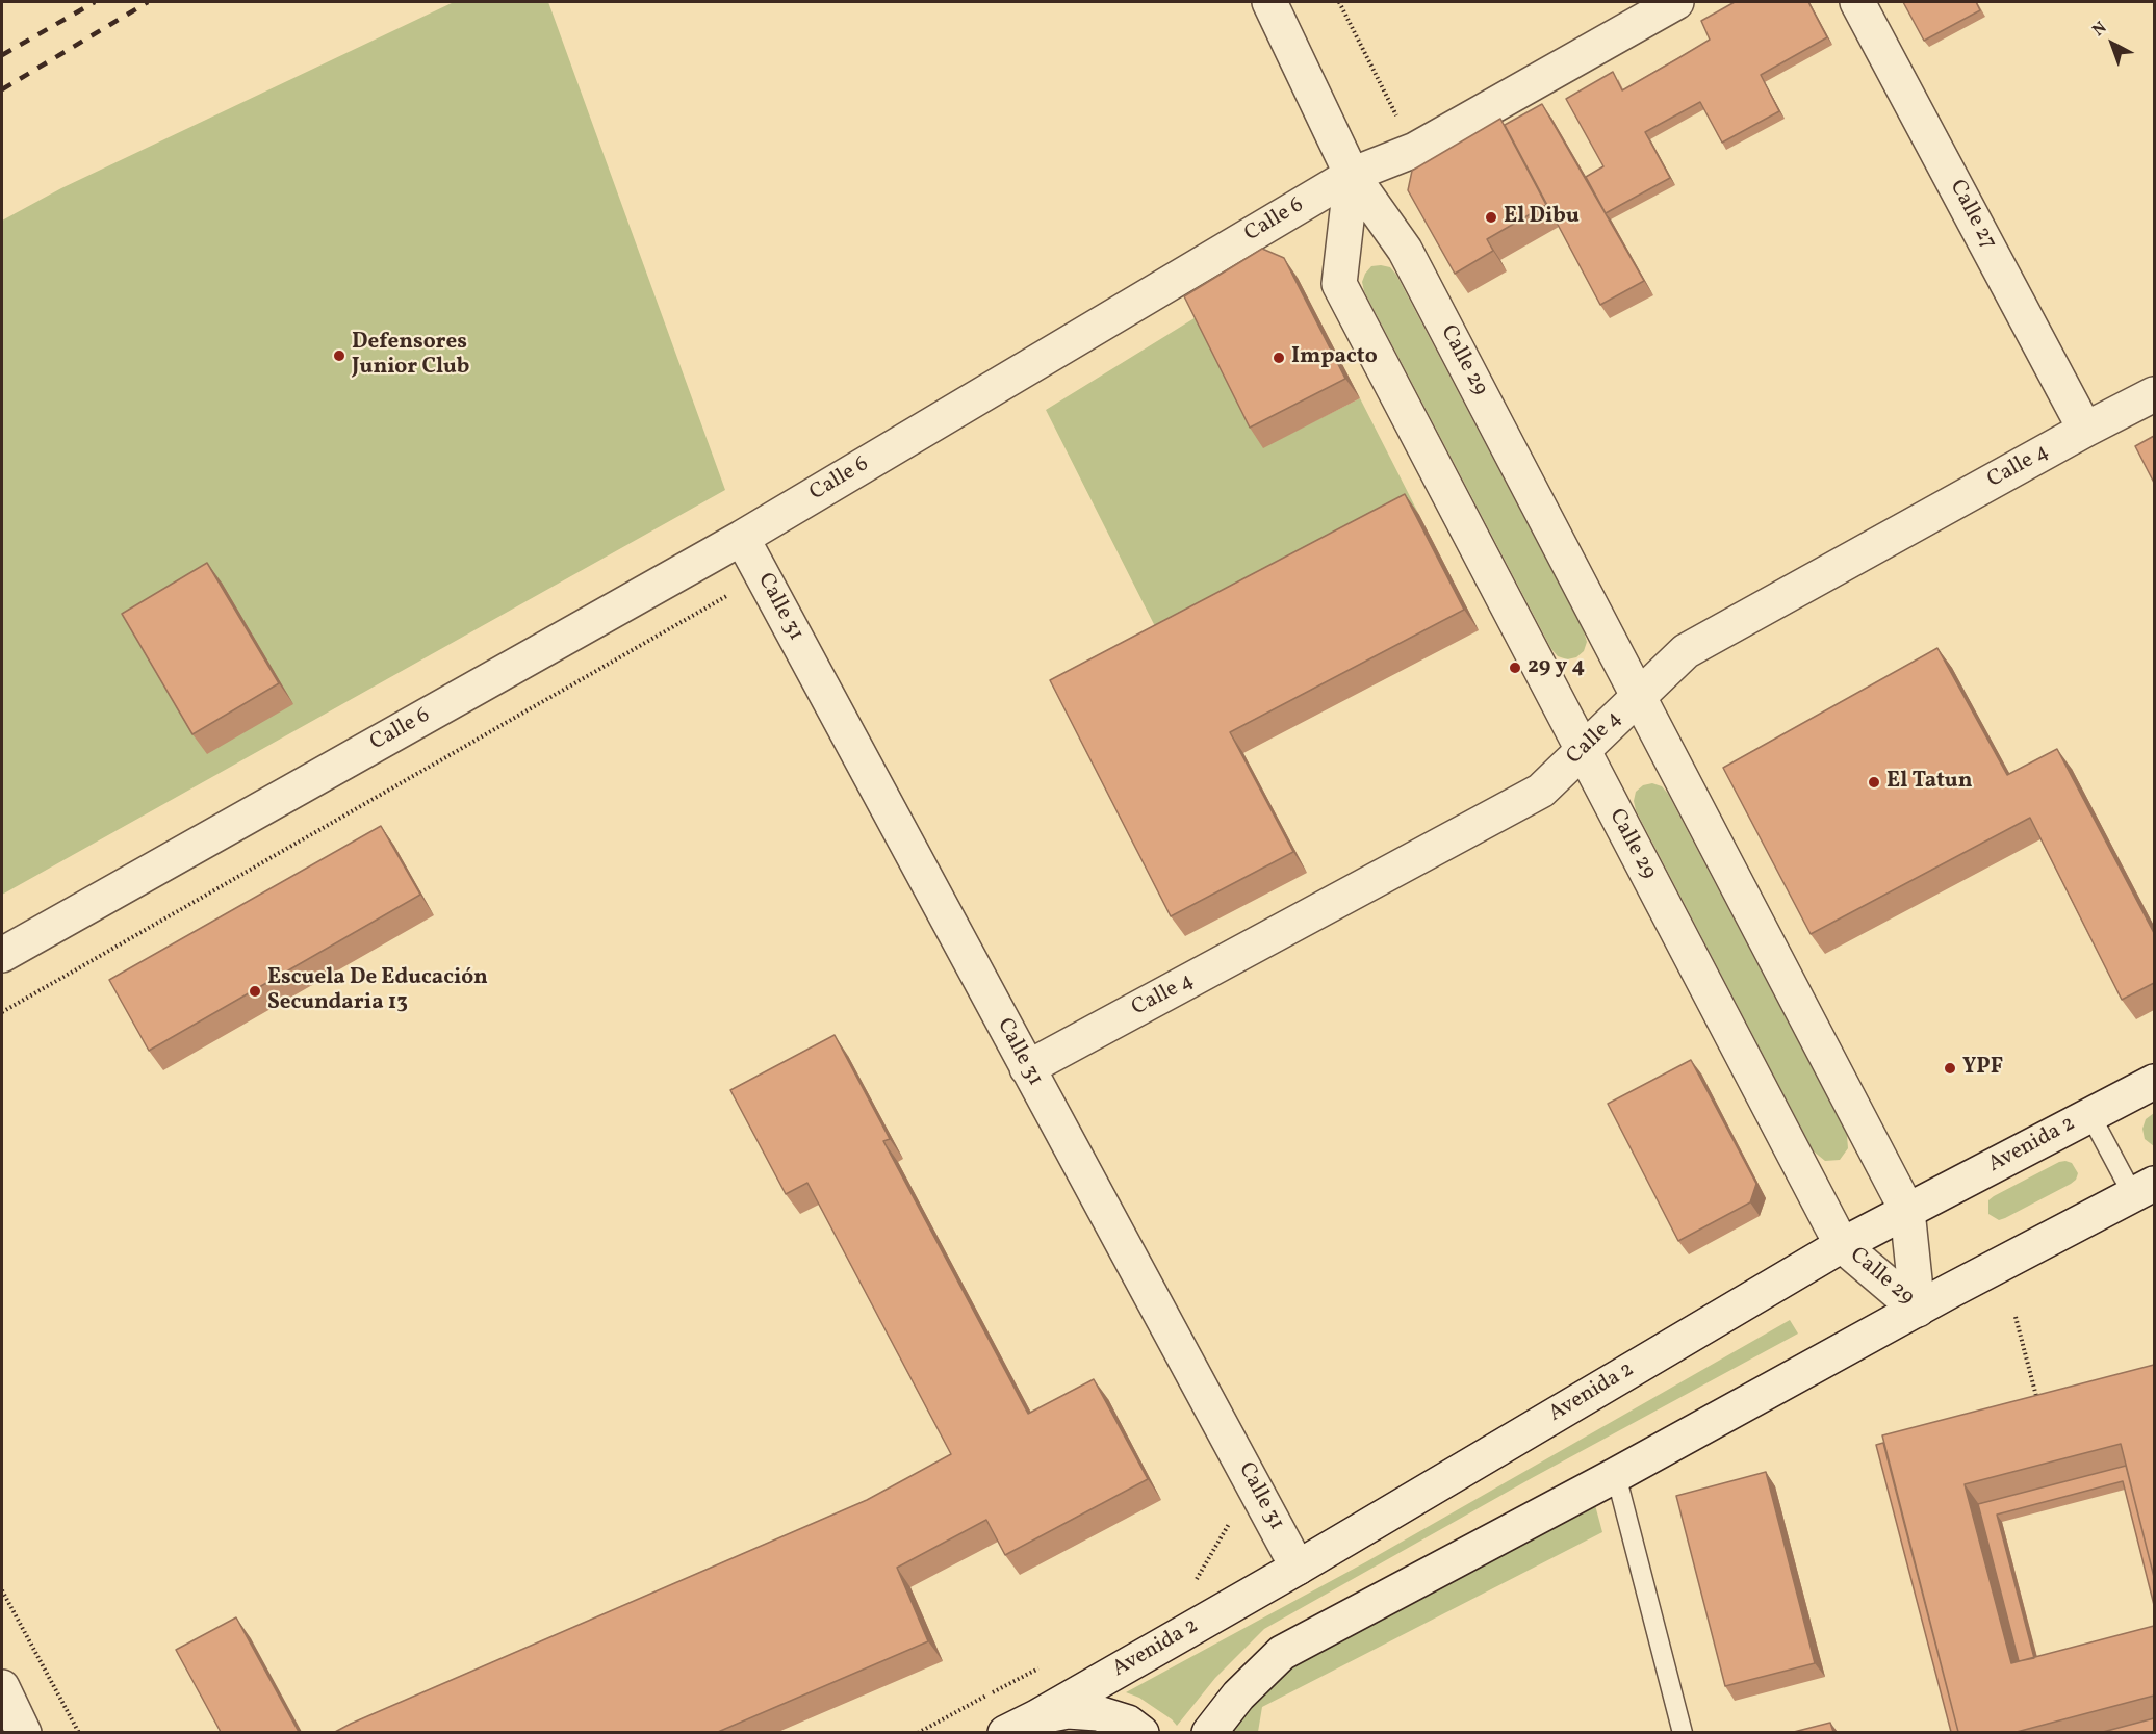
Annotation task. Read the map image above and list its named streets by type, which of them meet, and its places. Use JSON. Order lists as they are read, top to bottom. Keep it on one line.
{"streets":{"street":["Calle 27","Calle 6","Calle 29","Calle 4","Calle 31","Avenida 2"]},"crossings":[["Calle 27","Calle 4"],["Calle 6","Calle 29"],["Calle 6","Calle 31"],["Calle 29","Calle 4"],["Calle 29","Avenida 2"],["Calle 4","Calle 31"],["Calle 31","Avenida 2"]],"places":["El Dibu","Defensores Junior Club","Impacto","29 y 4","El Tatun","Escuela De Educación Secundaria 13","YPF"],"north":"top left"}
